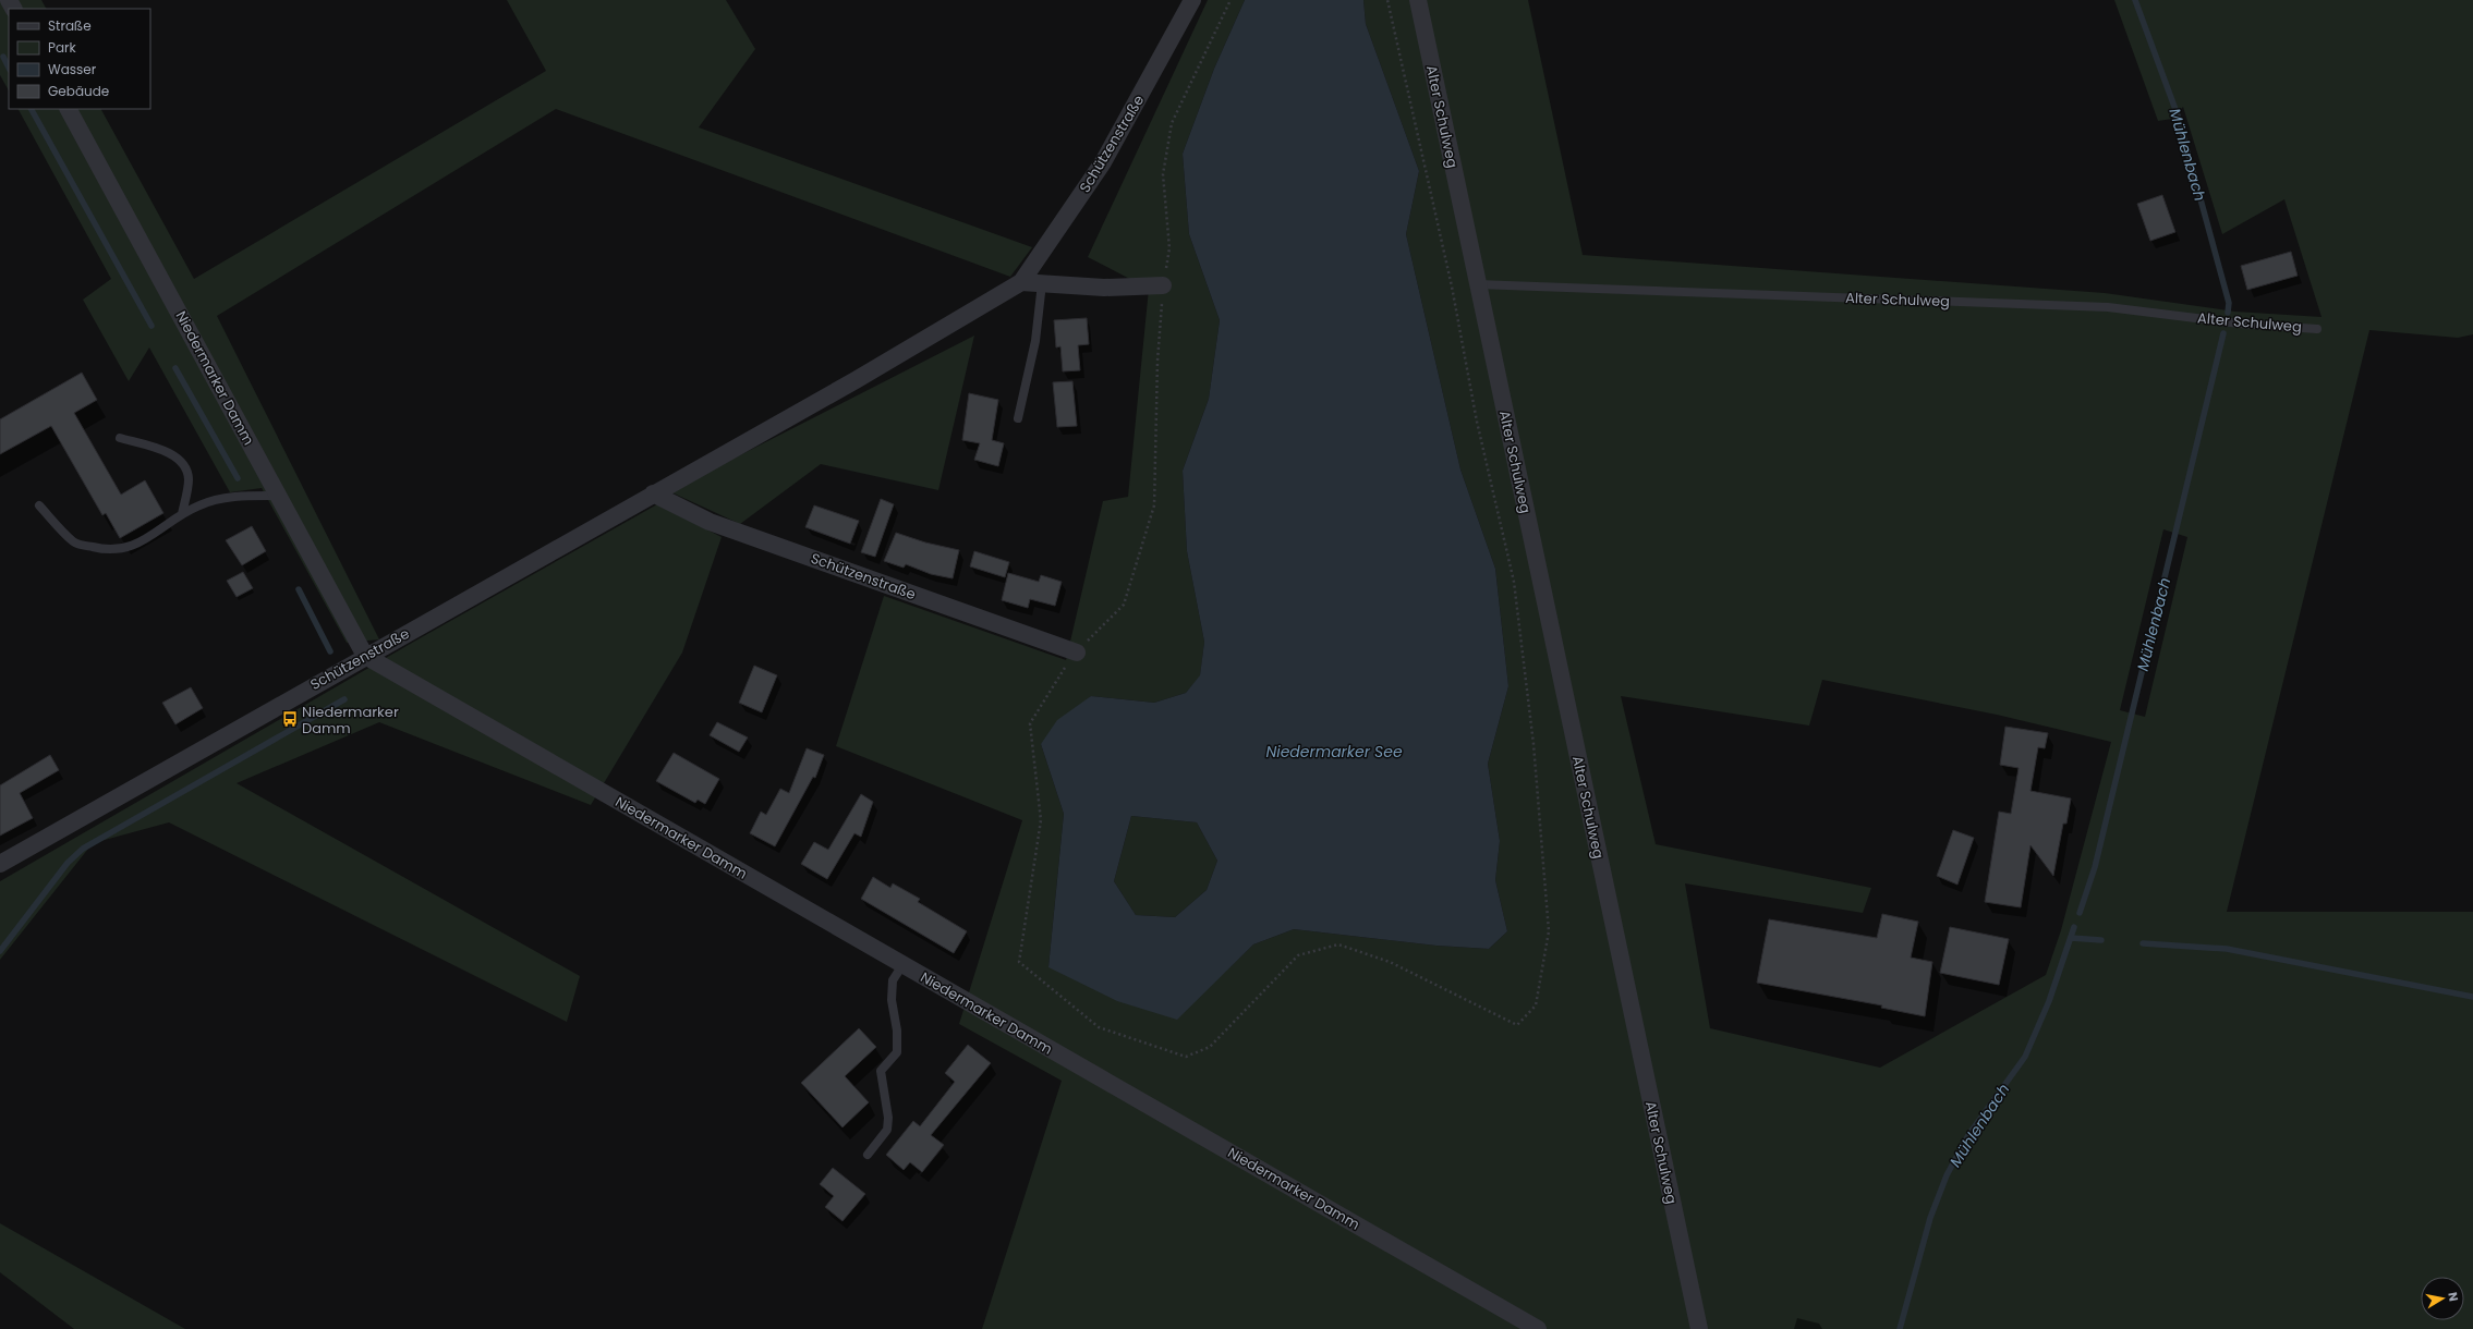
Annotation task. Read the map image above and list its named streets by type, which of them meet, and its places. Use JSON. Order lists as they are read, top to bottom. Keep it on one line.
{"streets":{"street":["Alter Schulweg","Schützenstraße","Niedermarker Damm"]},"crossings":[["Schützenstraße","Niedermarker Damm"]],"water":["Mühlenbach","Niedermarker See"],"places":{"bus stop":["Niedermarker Damm"]},"legend":["Straße","Park","Wasser","Gebäude"],"north":"right"}
